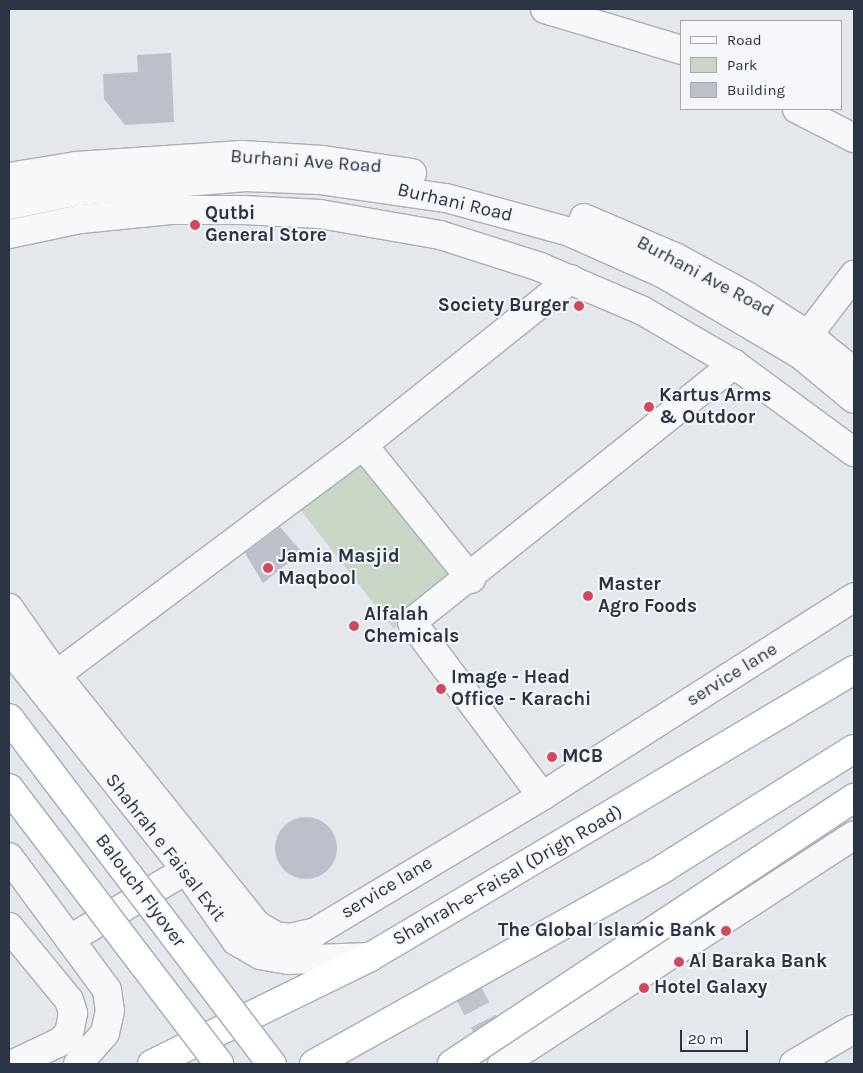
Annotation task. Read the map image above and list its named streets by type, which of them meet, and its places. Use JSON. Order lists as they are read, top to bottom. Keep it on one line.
{"streets":{"main road":["Shahrah-e-Faisal (Drigh Road)","Balouch Flyover"],"street":["Burhani Ave Road","Burhani Road","service lane","Shahrah e Faisal Exit"]},"crossings":[["Shahrah e Faisal Exit","Shahrah-e-Faisal (Drigh Road)"]],"places":["Qutbi General Store","Society Burger","Kartus Arms & Outdoor","Jamia Masjid Maqbool","Master Agro Foods","Alfalah Chemicals","Image - Head Office - Karachi","MCB","The Global Islamic Bank","Al Baraka Bank","Hotel Galaxy"],"legend":["Road","Park","Building"],"scale_bar":"20 m"}
